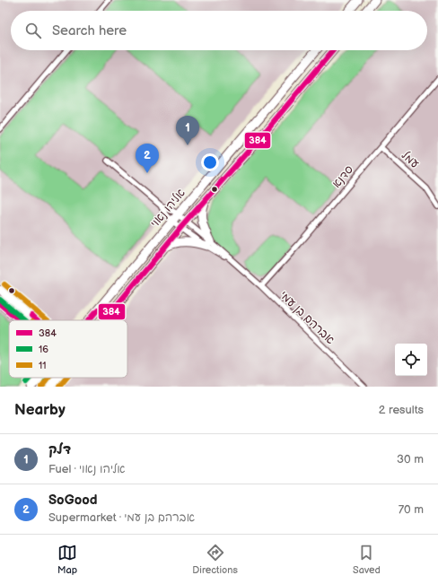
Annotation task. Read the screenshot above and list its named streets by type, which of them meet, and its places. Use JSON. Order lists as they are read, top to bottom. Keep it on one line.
{"streets":{"highway":["אליהו נאוי"],"street":["עמל","סדנא","אברהם בן עמי"]},"crossings":[["עמל","סדנא"],["סדנא","אברהם בן עמי"],["אליהו נאוי","אברהם בן עמי"]],"lines":["transit line 384","transit line 11","transit line 16"],"legend":["384","16","11"],"page":{"search":"Search here","pins":["1","2"],"heading":["Nearby","2 results"],"list":[{"mark":"1","name":"דלק","note":"Fuel · אליהו נאוי","value":"30 m"},{"mark":"2","name":"SoGood","note":"Supermarket · אברהם בן עמי","value":"70 m"}],"nav":["Map","Directions","Saved"]}}
